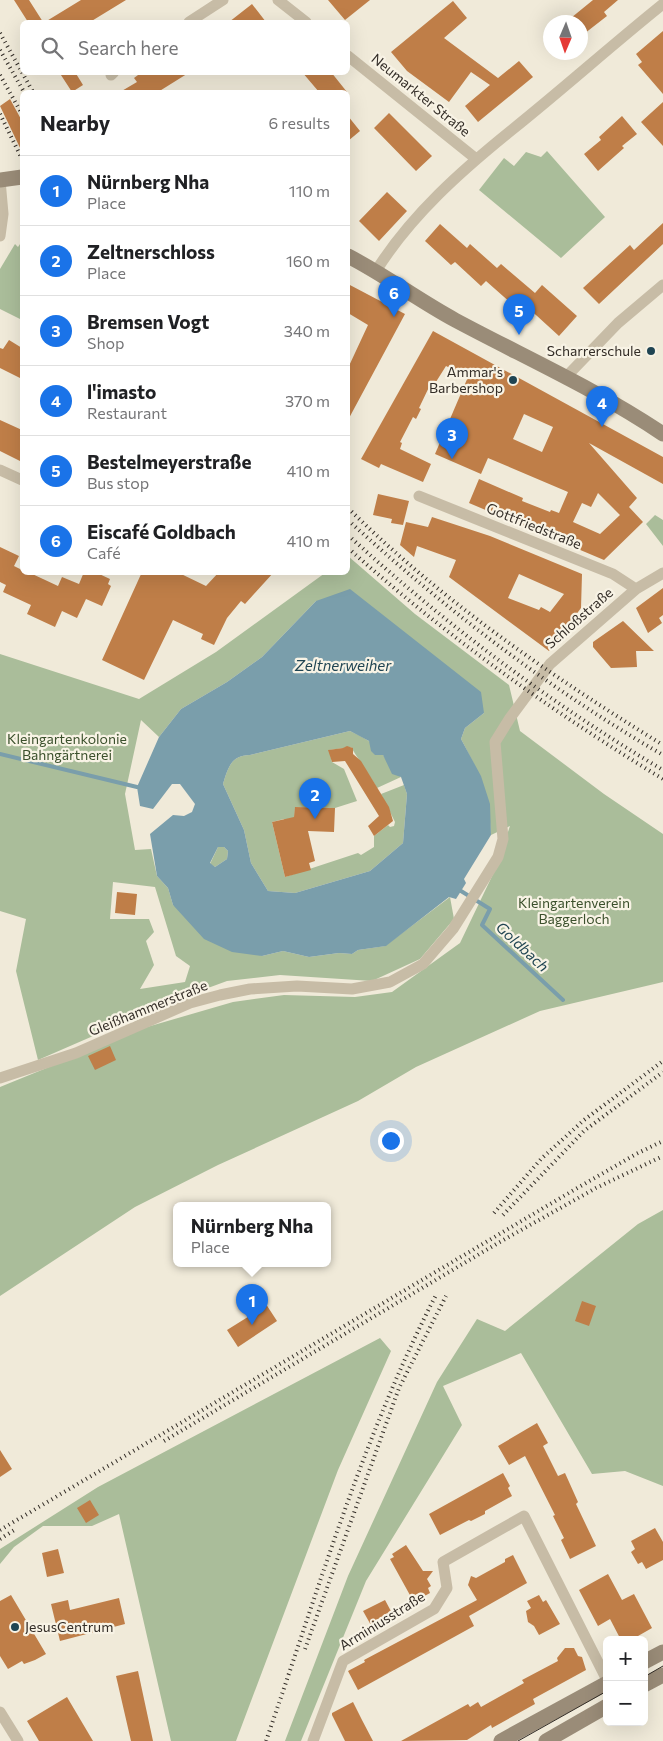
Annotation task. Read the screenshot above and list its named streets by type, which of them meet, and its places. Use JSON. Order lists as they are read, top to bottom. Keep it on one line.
{"streets":{"street":["Neumarkter Straße","Gottfriedstraße","Schloßstraße","Gleißhammerstraße","Arminiusstraße"]},"crossings":[["Gottfriedstraße","Schloßstraße"],["Schloßstraße","Gleißhammerstraße"]],"water":["Zeltnerweiher","Goldbach"],"parks":["Kleingartenkolonie Bahngärtnerei","Kleingartenverein Baggerloch"],"places":["Scharrerschule","Ammar's Barbershop","JesusCentrum"],"north":"bottom","page":{"search":"Search here","heading":["Nearby","6 results"],"list":[{"mark":"1","name":"Nürnberg Nha","note":"Place","value":"110 m"},{"mark":"2","name":"Zeltnerschloss","note":"Place","value":"160 m"},{"mark":"3","name":"Bremsen Vogt","note":"Shop","value":"340 m"},{"mark":"4","name":"l'imasto","note":"Restaurant","value":"370 m"},{"mark":"5","name":"Bestelmeyerstraße","note":"Bus stop","value":"410 m"},{"mark":"6","name":"Eiscafé Goldbach","note":"Café","value":"410 m"}],"pins":["6","5","4","3","2","1"],"popup":["Nürnberg Nha","Place"],"map_buttons":["+","−"]}}
